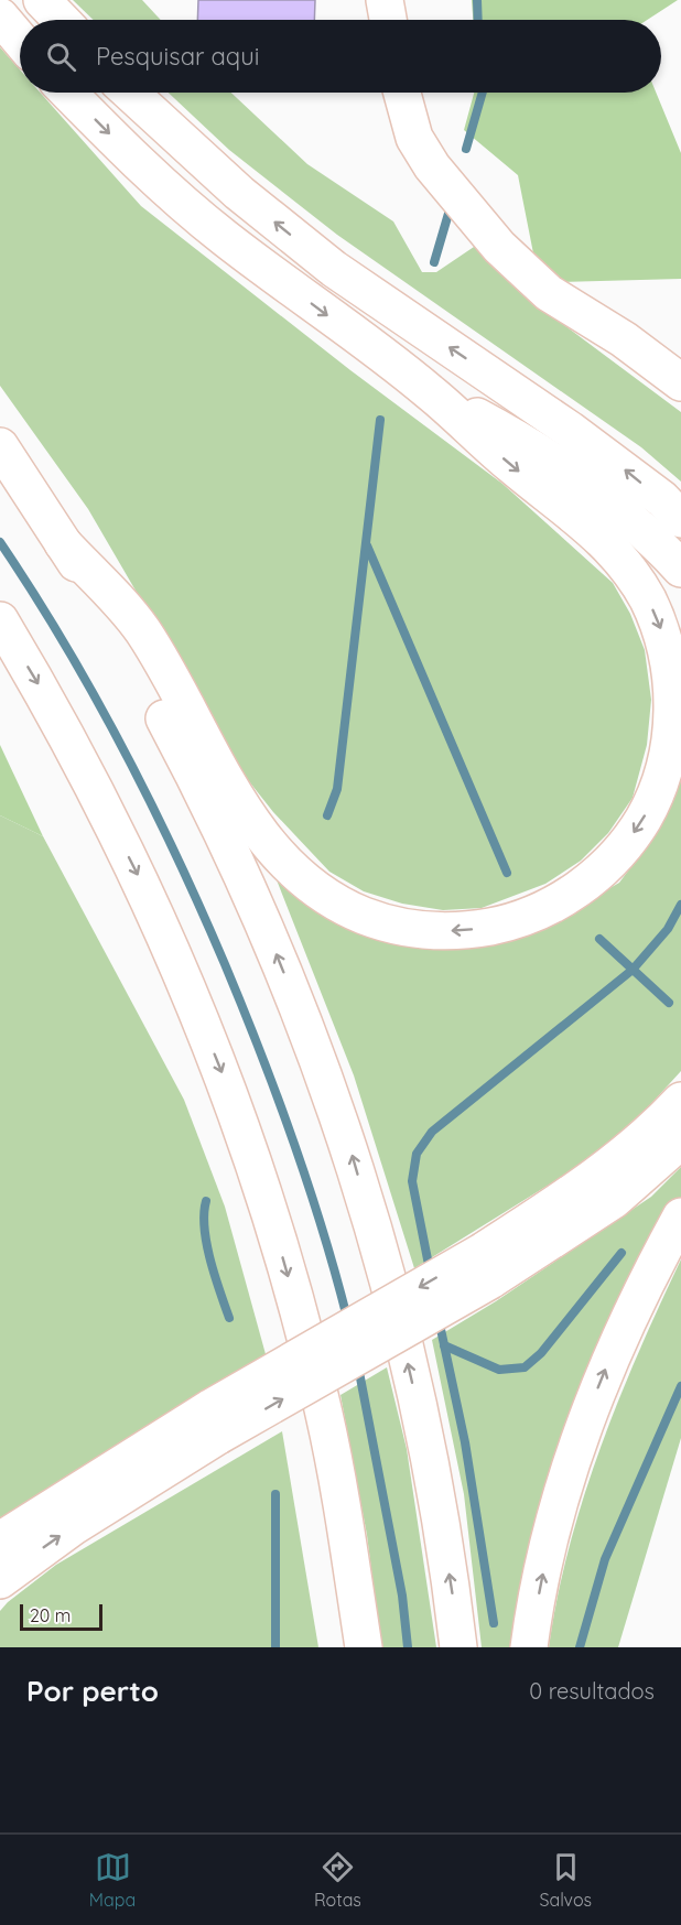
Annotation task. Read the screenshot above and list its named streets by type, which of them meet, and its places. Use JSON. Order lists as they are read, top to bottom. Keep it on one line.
{"scale_bar":"20 m","page":{"search":"Pesquisar aqui","scale":"20 m","heading":["Por perto","0 resultados"],"nav":["Mapa","Rotas","Salvos"]}}
